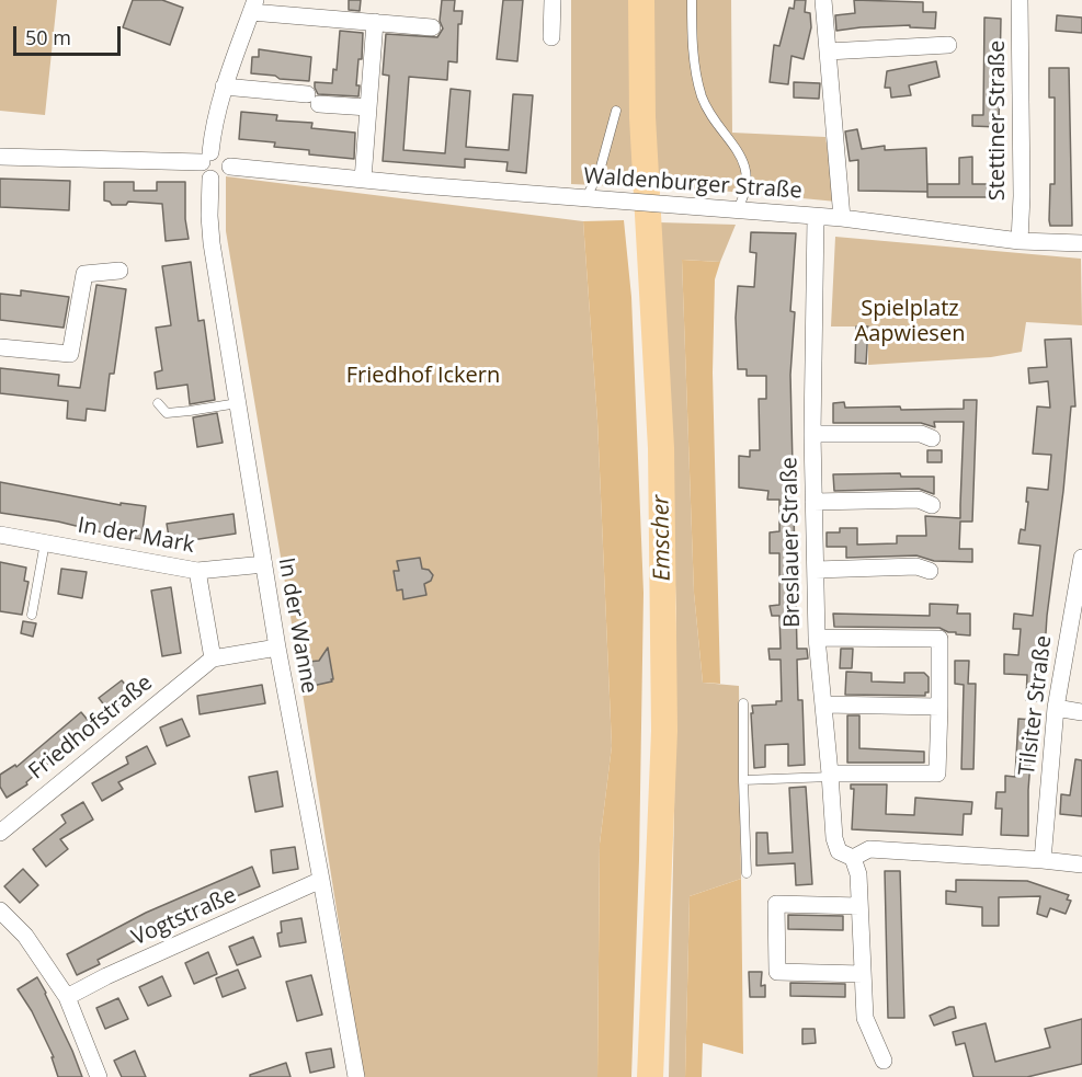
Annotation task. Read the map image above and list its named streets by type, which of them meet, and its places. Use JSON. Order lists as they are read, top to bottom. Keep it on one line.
{"streets":{"street":["Stettiner Straße","Waldenburger Straße","In der Mark","Breslauer Straße","In der Wanne","Tilsiter Straße","Friedhofstraße","Vogtstraße"]},"crossings":[["Stettiner Straße","Waldenburger Straße"],["Waldenburger Straße","Breslauer Straße"],["Waldenburger Straße","In der Wanne"],["In der Mark","In der Wanne"],["In der Wanne","Friedhofstraße"],["In der Wanne","Vogtstraße"]],"water":["Emscher"],"parks":["Spielplatz Aapwiesen","Friedhof Ickern"],"scale_bar":"50 m"}
